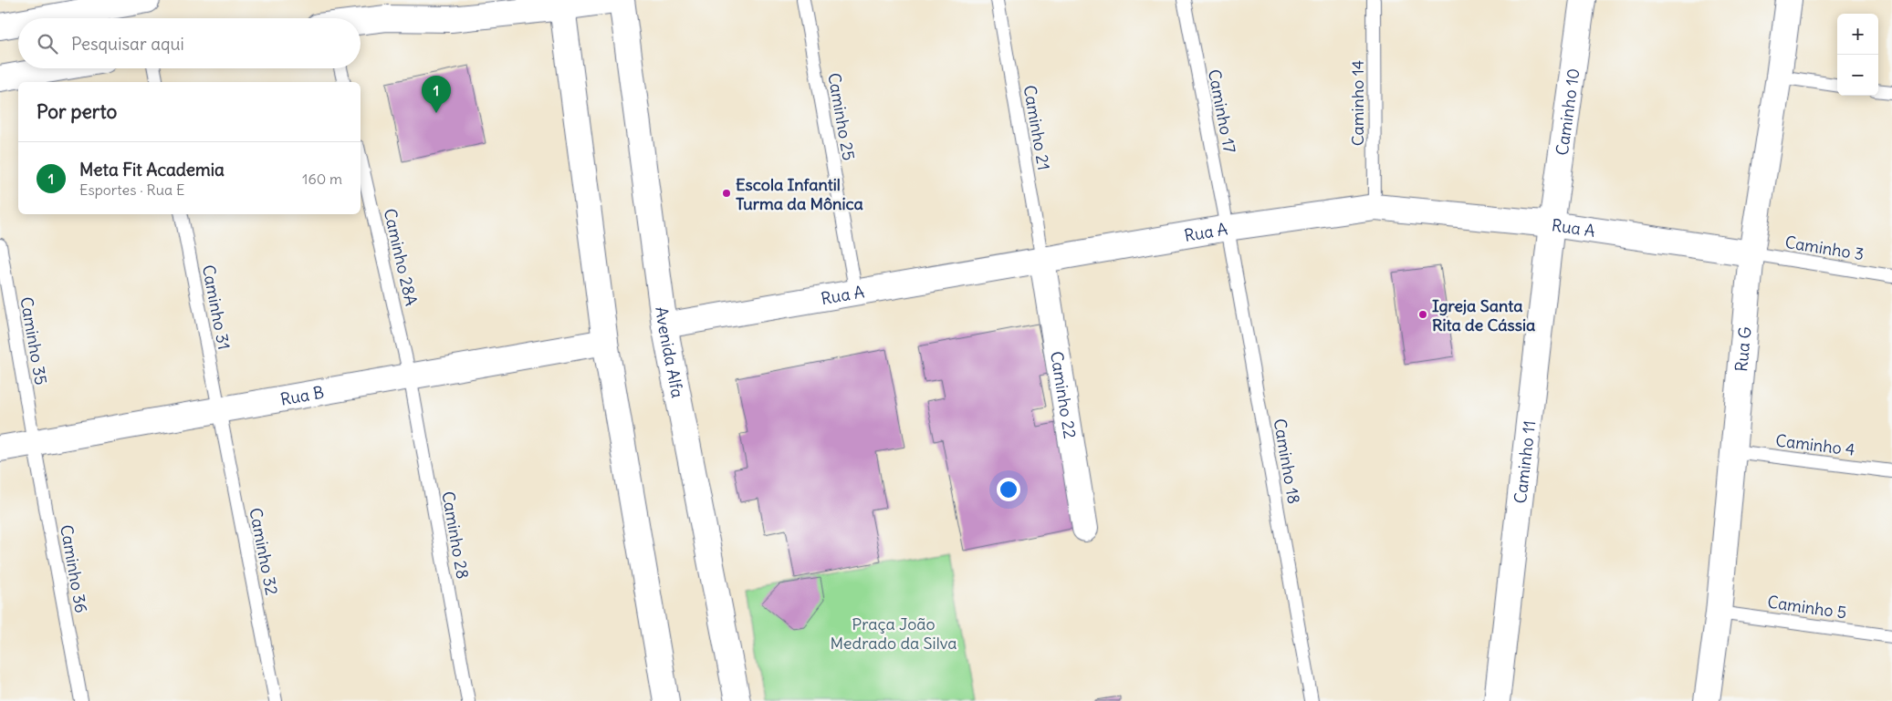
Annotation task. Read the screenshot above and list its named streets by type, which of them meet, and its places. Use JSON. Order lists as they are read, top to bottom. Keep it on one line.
{"streets":{"street":["Caminho 10","Rua A","Rua G","Avenida Alfa","Rua B","Caminho 22","Caminho 11"],"lane":["Caminho 14","Caminho 17","Caminho 25","Caminho 21","Caminho 3","Caminho 28A","Caminho 31","Caminho 35","Caminho 4","Caminho 18","Caminho 28","Caminho 32","Caminho 36","Caminho 5"]},"crossings":[["Caminho 14","Rua A"],["Caminho 17","Rua A"],["Caminho 17","Caminho 18"],["Caminho 10","Rua A"],["Caminho 10","Caminho 11"],["Caminho 25","Rua A"],["Caminho 21","Rua A"],["Caminho 21","Caminho 22"],["Rua A","Caminho 3"],["Rua A","Rua G"],["Rua A","Avenida Alfa"],["Rua A","Caminho 22"],["Rua A","Caminho 18"],["Rua A","Caminho 11"],["Caminho 3","Rua G"],["Caminho 28A","Rua B"],["Caminho 28A","Caminho 28"],["Caminho 31","Rua B"],["Caminho 31","Caminho 32"],["Caminho 35","Rua B"],["Caminho 35","Caminho 36"],["Rua G","Caminho 4"],["Rua G","Caminho 5"],["Rua B","Caminho 28"],["Rua B","Caminho 32"],["Rua B","Caminho 36"]],"parks":["Praça João Medrado da Silva"],"places":["Escola Infantil Turma da Mônica","Igreja Santa Rita de Cássia"],"page":{"map_buttons":["+","−"],"search":"Pesquisar aqui","pins":"1","heading":"Por perto","list":[{"mark":"1","name":"Meta Fit Academia","note":"Esportes · Rua E","value":"160 m"}]}}
